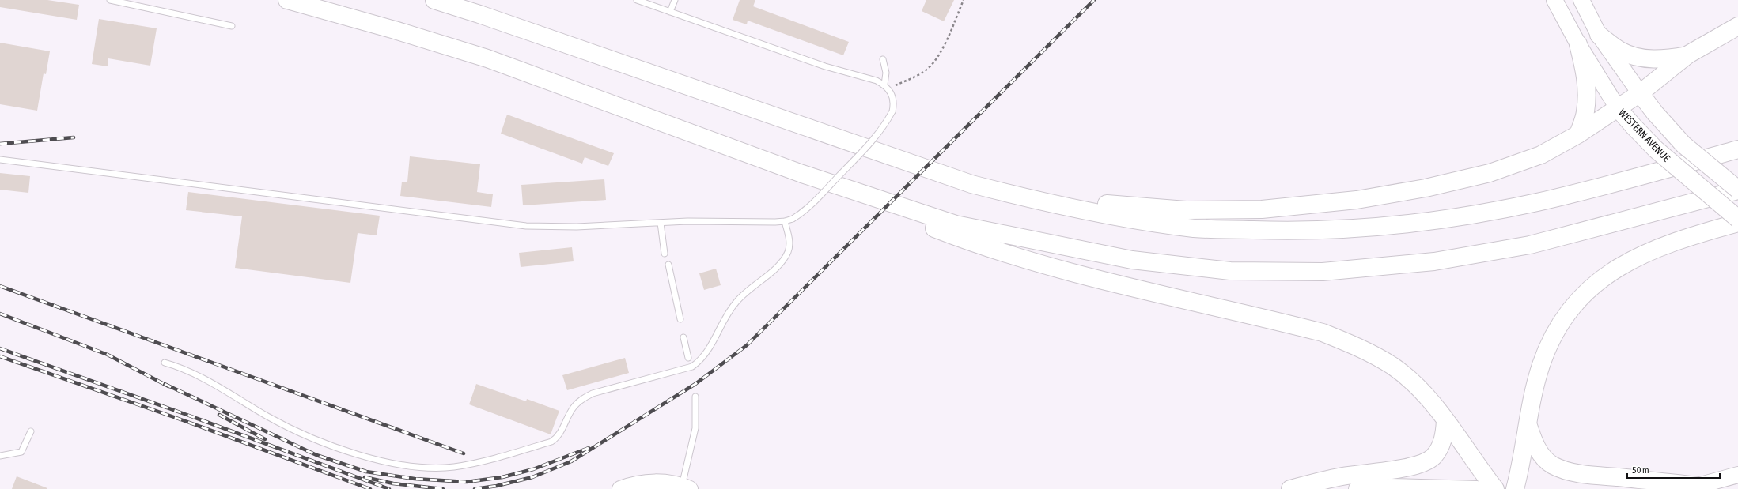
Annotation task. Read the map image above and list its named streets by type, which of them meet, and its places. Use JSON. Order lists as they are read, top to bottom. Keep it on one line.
{"streets":{"main road":["WESTERN AVENUE"]},"scale_bar":"50 m"}
